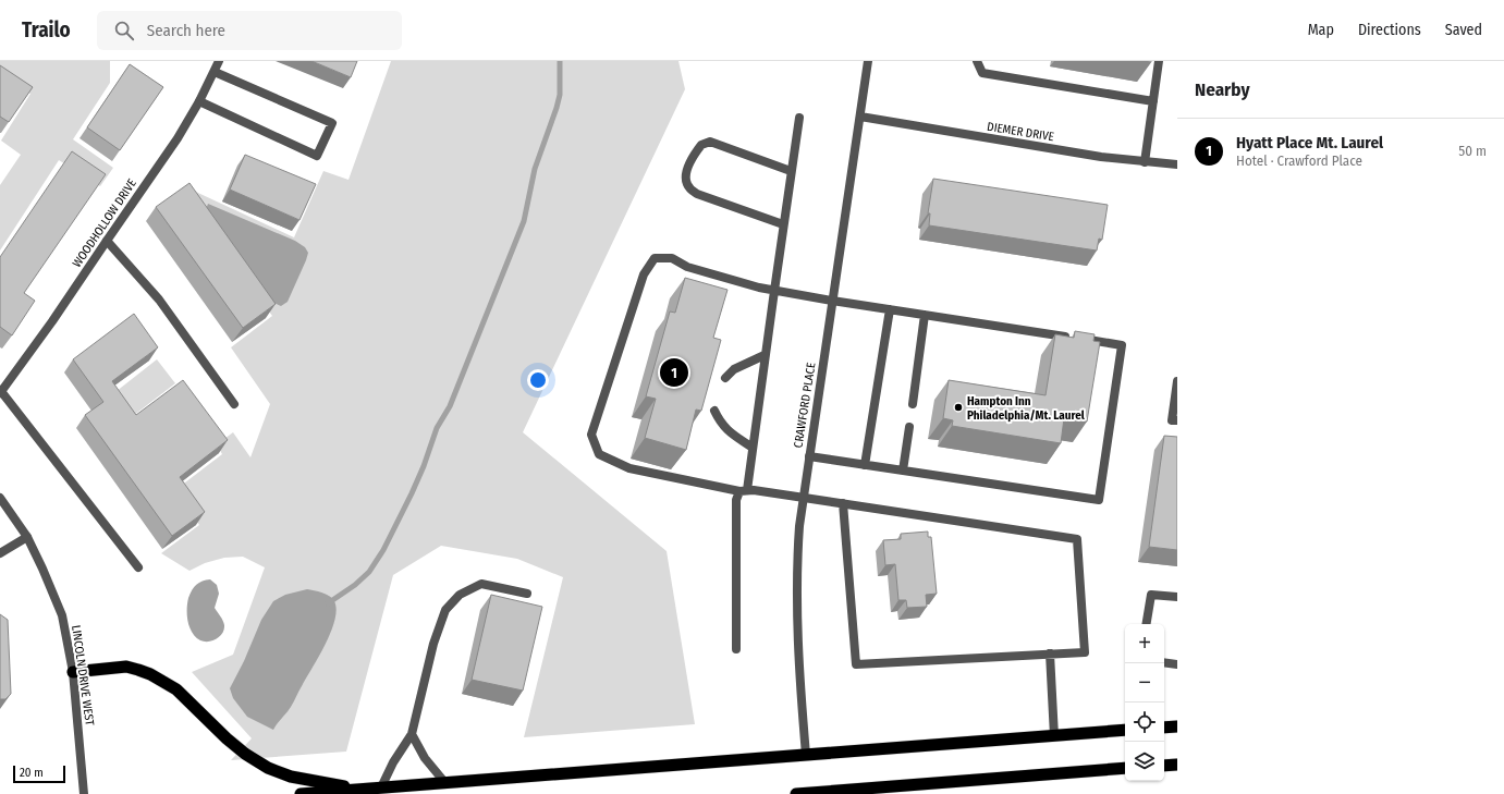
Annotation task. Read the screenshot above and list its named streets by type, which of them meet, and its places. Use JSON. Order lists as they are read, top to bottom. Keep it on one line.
{"streets":{"street":["DIEMER DRIVE","WOODHOLLOW DRIVE","CRAWFORD PLACE","LINCOLN DRIVE WEST"]},"crossings":[["DIEMER DRIVE","CRAWFORD PLACE"]],"places":["Hampton Inn Philadelphia/Mt. Laurel"],"scale_bar":"20 m","page":{"header":"Trailo","search":"Search here","nav":["Map","Directions","Saved"],"heading":"Nearby","list":[{"mark":"1","name":"Hyatt Place Mt. Laurel","note":"Hotel · Crawford Place","value":"50 m"}],"pins":"1","map_buttons":["+","−"],"scale":"20 m"}}
